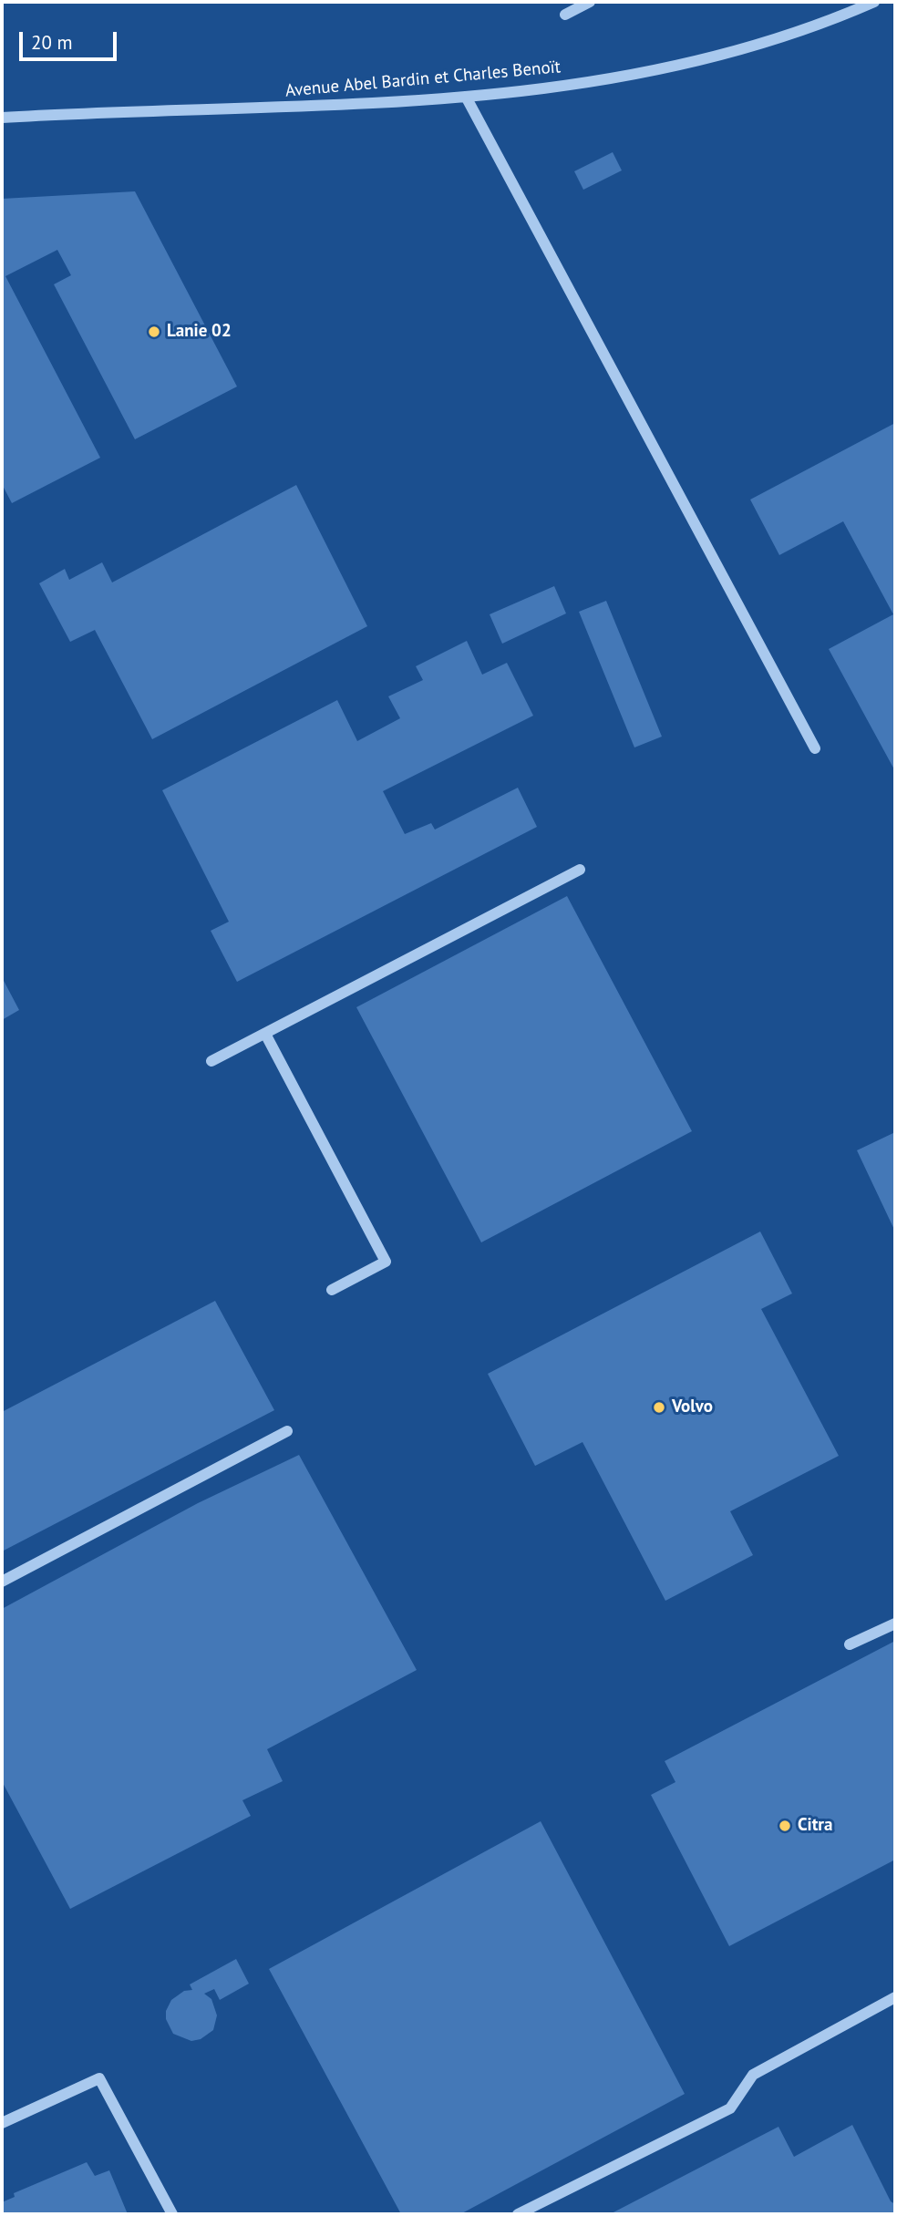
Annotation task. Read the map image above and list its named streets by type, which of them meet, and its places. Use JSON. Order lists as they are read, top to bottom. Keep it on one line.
{"streets":{"street":["Avenue Abel Bardin et Charles Benoït"]},"places":["Lanie 02","Volvo","Citra"],"scale_bar":"20 m"}
